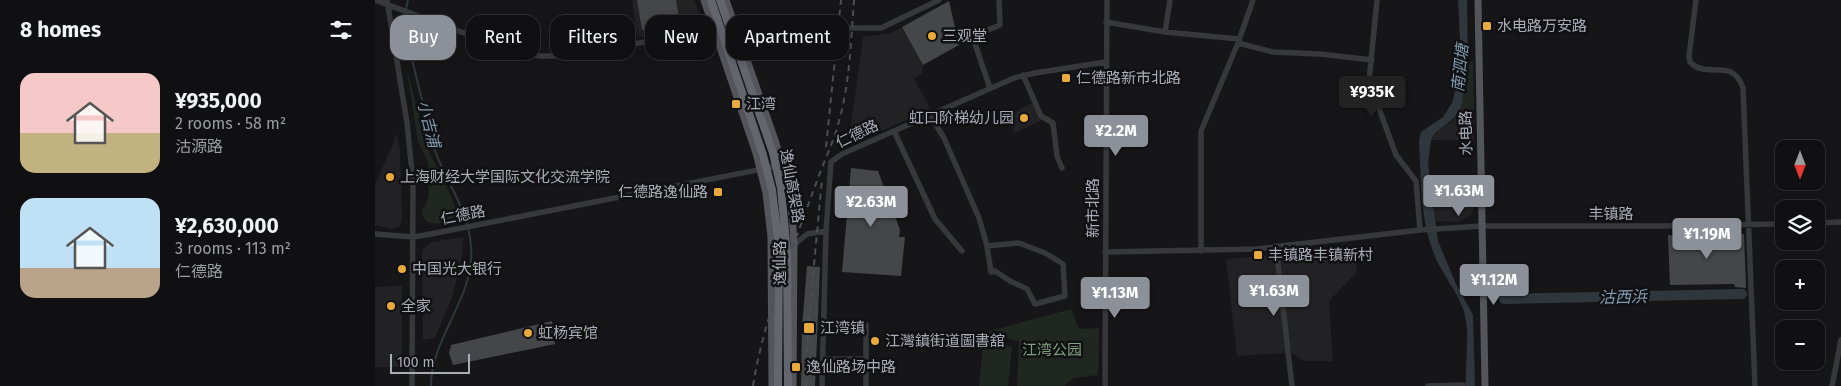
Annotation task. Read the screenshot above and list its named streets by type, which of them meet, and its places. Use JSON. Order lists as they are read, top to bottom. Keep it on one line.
{"streets":{"highway":["逸仙高架路"],"main road":["水电路","逸仙路"],"street":["仁德路","新市北路","丰镇路"]},"crossings":[["水电路","丰镇路"],["仁德路","新市北路"],["仁德路","逸仙路"]],"water":["南泗塘","小吉浦","沽西浜"],"parks":["江湾公园"],"places":{"transit":["水电路万安路","仁德路新市北路","江湾","仁德路逸仙路","丰镇路丰镇新村","江湾镇","逸仙路场中路"],"other":["三观堂","虹口阶梯幼儿园","上海财经大学国际文化交流学院","中国光大银行","全家","虹杨宾馆","江灣鎮街道圖書舘"]},"scale_bar":"100 m","north":"bottom","page":{"heading":"8 homes","chip":["Buy","Rent","Filters","New","Apartment"],"list":[{"name":"¥935,000","note":"2 rooms · 58 m² · 沽源路"},{"name":"¥2,630,000","note":"3 rooms · 113 m² · 仁德路"}],"price":["¥935K","¥2.2M","¥1.63M","¥2.63M","¥1.19M","¥1.12M","¥1.63M","¥1.13M"],"map_buttons":["+","−"],"scale":"100 m"}}
